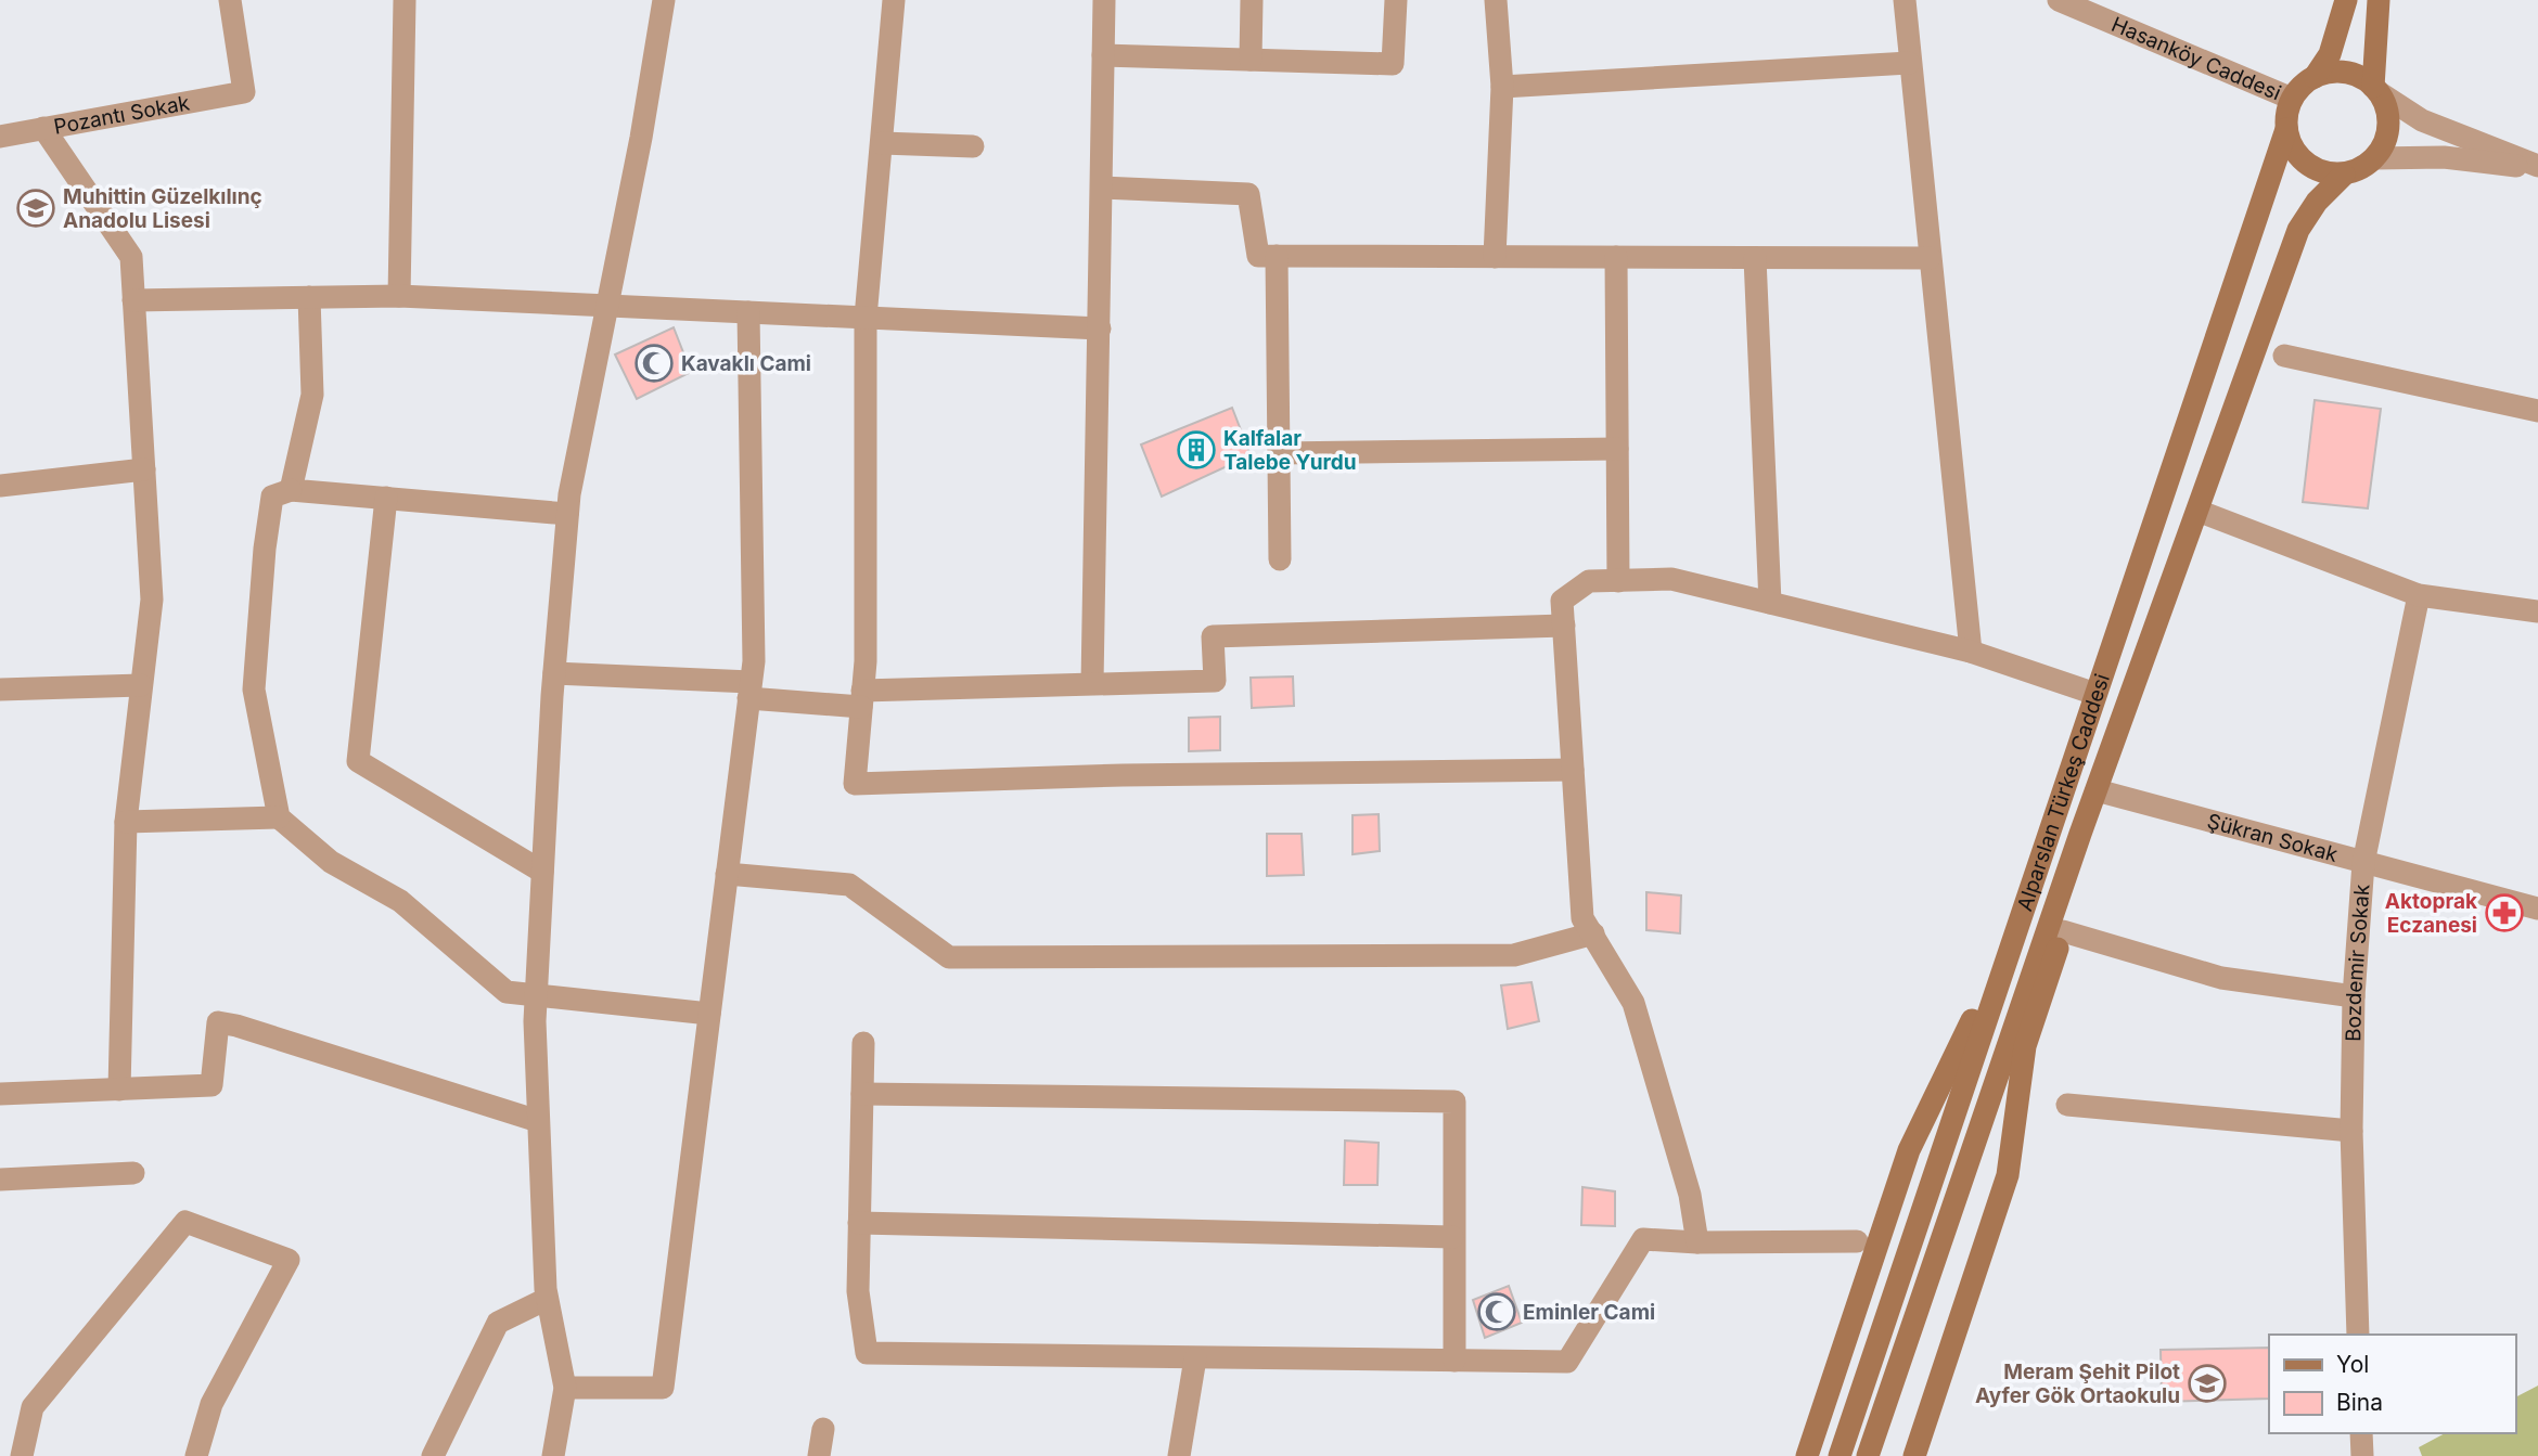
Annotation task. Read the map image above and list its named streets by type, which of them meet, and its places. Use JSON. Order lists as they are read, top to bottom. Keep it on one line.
{"streets":{"main road":["Alparslan Türkeş Caddesi"],"street":["Hasanköy Caddesi","Pozantı Sokak","Şükran Sokak","Bozdemir Sokak"]},"crossings":[["Hasanköy Caddesi","Alparslan Türkeş Caddesi"],["Alparslan Türkeş Caddesi","Şükran Sokak"],["Şükran Sokak","Bozdemir Sokak"]],"places":{"school or university":["Muhittin Güzelkılınç Anadolu Lisesi","Meram Şehit Pilot Ayfer Gök Ortaokulu"],"mosque":["Kavaklı Cami","Eminler Cami"],"building":["Kalfalar Talebe Yurdu"],"pharmacy":["Aktoprak Eczanesi"]},"legend":["Yol","Bina"]}
